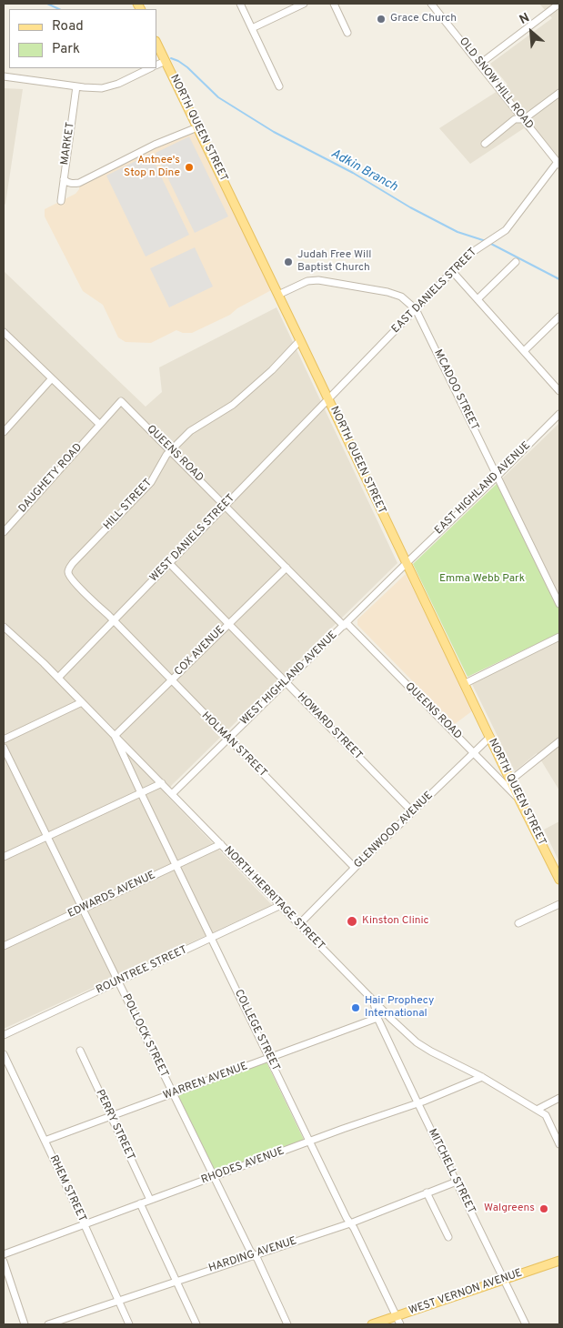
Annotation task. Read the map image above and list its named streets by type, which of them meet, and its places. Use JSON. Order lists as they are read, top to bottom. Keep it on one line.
{"streets":{"main road":["NORTH QUEEN STREET","WEST VERNON AVENUE"],"street":["OLD SNOW HILL ROAD","MARKET","EAST DANIELS STREET","MCADOO STREET","QUEENS ROAD","DAUGHETY ROAD","EAST HIGHLAND AVENUE","HILL STREET","WEST DANIELS STREET","COX AVENUE","WEST HIGHLAND AVENUE","HOWARD STREET","HOLMAN STREET","GLENWOOD AVENUE","EDWARDS AVENUE","NORTH HERRITAGE STREET","ROUNTREE STREET","COLLEGE STREET","POLLOCK STREET","WARREN AVENUE","PERRY STREET","RHODES AVENUE","MITCHELL STREET","RHEM STREET","HARDING AVENUE"]},"crossings":[["OLD SNOW HILL ROAD","EAST DANIELS STREET"],["NORTH QUEEN STREET","EAST DANIELS STREET"],["NORTH QUEEN STREET","MCADOO STREET"],["NORTH QUEEN STREET","QUEENS ROAD"],["NORTH QUEEN STREET","EAST HIGHLAND AVENUE"],["NORTH QUEEN STREET","HILL STREET"],["NORTH QUEEN STREET","WEST DANIELS STREET"],["NORTH QUEEN STREET","WEST HIGHLAND AVENUE"],["NORTH QUEEN STREET","GLENWOOD AVENUE"],["EAST DANIELS STREET","MCADOO STREET"],["EAST DANIELS STREET","WEST DANIELS STREET"],["MCADOO STREET","EAST HIGHLAND AVENUE"],["QUEENS ROAD","DAUGHETY ROAD"],["QUEENS ROAD","HILL STREET"],["QUEENS ROAD","WEST DANIELS STREET"],["QUEENS ROAD","COX AVENUE"],["QUEENS ROAD","WEST HIGHLAND AVENUE"],["QUEENS ROAD","GLENWOOD AVENUE"],["EAST HIGHLAND AVENUE","WEST HIGHLAND AVENUE"],["HILL STREET","WEST DANIELS STREET"],["HILL STREET","HOLMAN STREET"],["WEST DANIELS STREET","HOWARD STREET"],["WEST DANIELS STREET","HOLMAN STREET"],["WEST DANIELS STREET","NORTH HERRITAGE STREET"],["COX AVENUE","HOWARD STREET"],["COX AVENUE","HOLMAN STREET"],["COX AVENUE","NORTH HERRITAGE STREET"],["COX AVENUE","COLLEGE STREET"],["WEST HIGHLAND AVENUE","HOWARD STREET"],["WEST HIGHLAND AVENUE","HOLMAN STREET"],["WEST HIGHLAND AVENUE","NORTH HERRITAGE STREET"],["HOWARD STREET","GLENWOOD AVENUE"],["HOLMAN STREET","GLENWOOD AVENUE"],["GLENWOOD AVENUE","NORTH HERRITAGE STREET"],["EDWARDS AVENUE","NORTH HERRITAGE STREET"],["EDWARDS AVENUE","COLLEGE STREET"],["EDWARDS AVENUE","POLLOCK STREET"],["NORTH HERRITAGE STREET","ROUNTREE STREET"],["NORTH HERRITAGE STREET","COLLEGE STREET"],["NORTH HERRITAGE STREET","RHODES AVENUE"],["ROUNTREE STREET","COLLEGE STREET"],["ROUNTREE STREET","POLLOCK STREET"],["COLLEGE STREET","WARREN AVENUE"],["COLLEGE STREET","RHODES AVENUE"],["COLLEGE STREET","HARDING AVENUE"],["COLLEGE STREET","WEST VERNON AVENUE"],["POLLOCK STREET","WARREN AVENUE"],["POLLOCK STREET","RHODES AVENUE"],["POLLOCK STREET","HARDING AVENUE"],["WARREN AVENUE","PERRY STREET"],["WARREN AVENUE","MITCHELL STREET"],["WARREN AVENUE","RHEM STREET"],["PERRY STREET","RHODES AVENUE"],["RHODES AVENUE","MITCHELL STREET"],["RHODES AVENUE","RHEM STREET"],["MITCHELL STREET","HARDING AVENUE"],["MITCHELL STREET","WEST VERNON AVENUE"],["RHEM STREET","HARDING AVENUE"]],"water":["Adkin Branch"],"parks":["Emma Webb Park"],"places":["Grace Church","Antnee's Stop n Dine","Judah Free Will Baptist Church","Kinston Clinic","Hair Prophecy International","Walgreens"],"legend":["Road","Park"],"north":"top left"}
